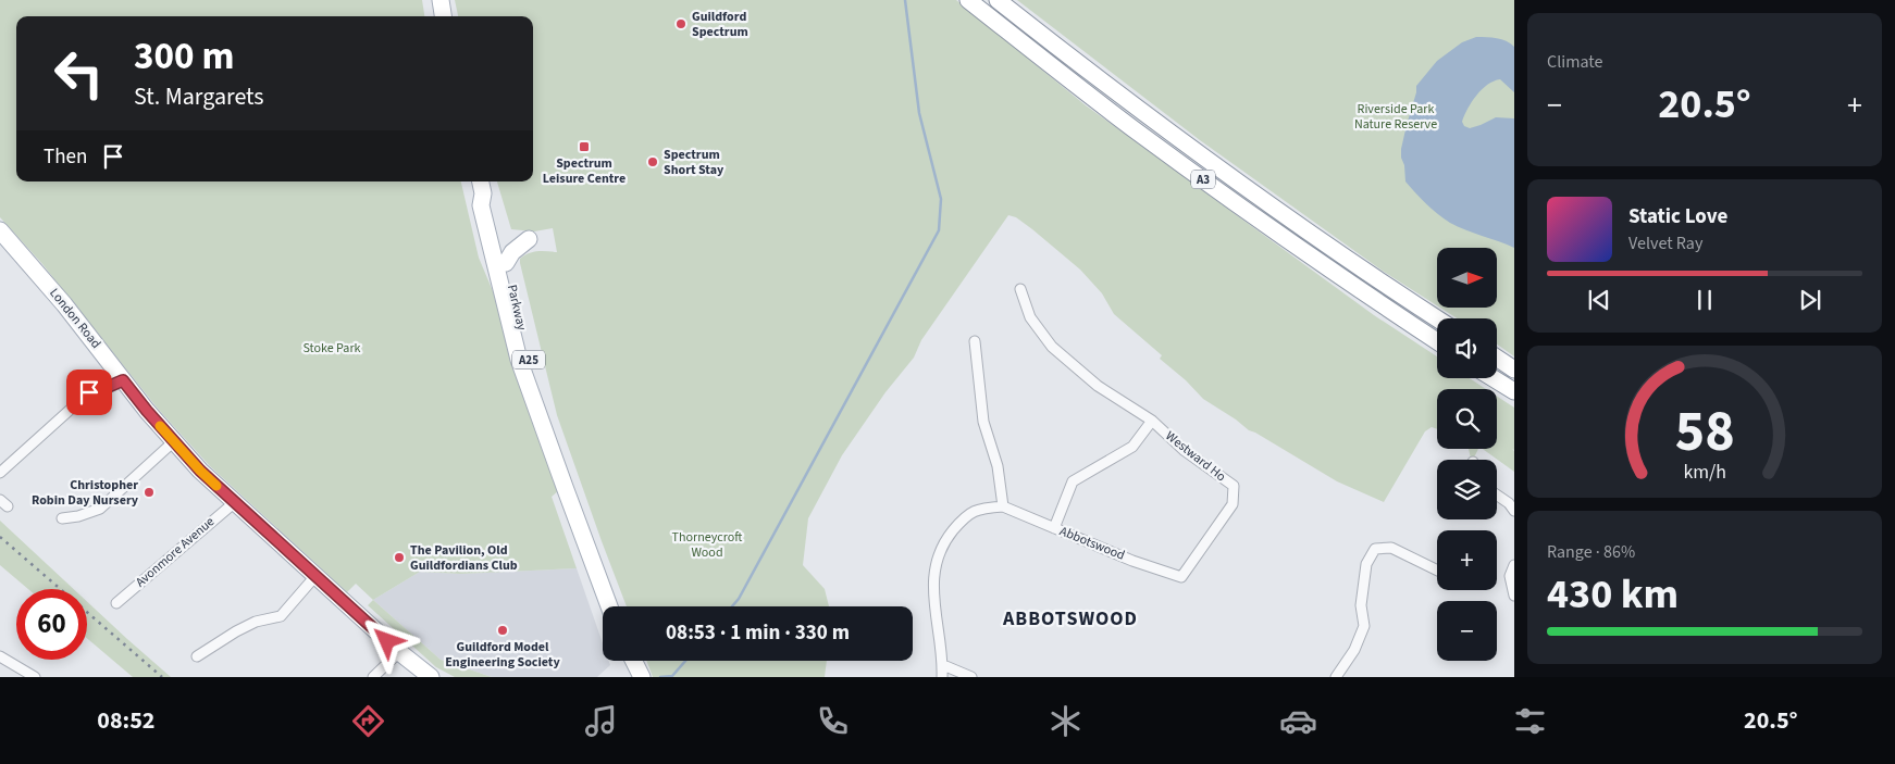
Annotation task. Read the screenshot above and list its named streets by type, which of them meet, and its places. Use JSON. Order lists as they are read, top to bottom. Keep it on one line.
{"streets":{"main road":["A3","Parkway","London Road","A25"],"street":["Westward Ho","Abbotswood","Avonmore Avenue"]},"crossings":[["London Road","Avonmore Avenue"],["Westward Ho","Abbotswood"]],"districts":["ABBOTSWOOD"],"parks":["Riverside Park Nature Reserve","Stoke Park","Thorneycroft Wood"],"places":{"other":["Guildford Spectrum","Spectrum Short Stay","Christopher Robin Day Nursery","The Pavilion, Old Guildfordians Club","Guildford Model Engineering Society"],"transit":["Spectrum Leisure Centre"]},"north":"right","page":{"tile":["Climate",["Range · 86%","430 km"]],"turn":["300 m","St. Margarets"],"heat":["−","20.5°","+"],"then":"Then","song":["Static Love","Velvet Ray"],"map_buttons":["+","−"],"limit":"60","trip":"08:53 · 1 min · 330 m","tabs":["08:52","20.5°"],"gauge":["58","km/h"]}}
